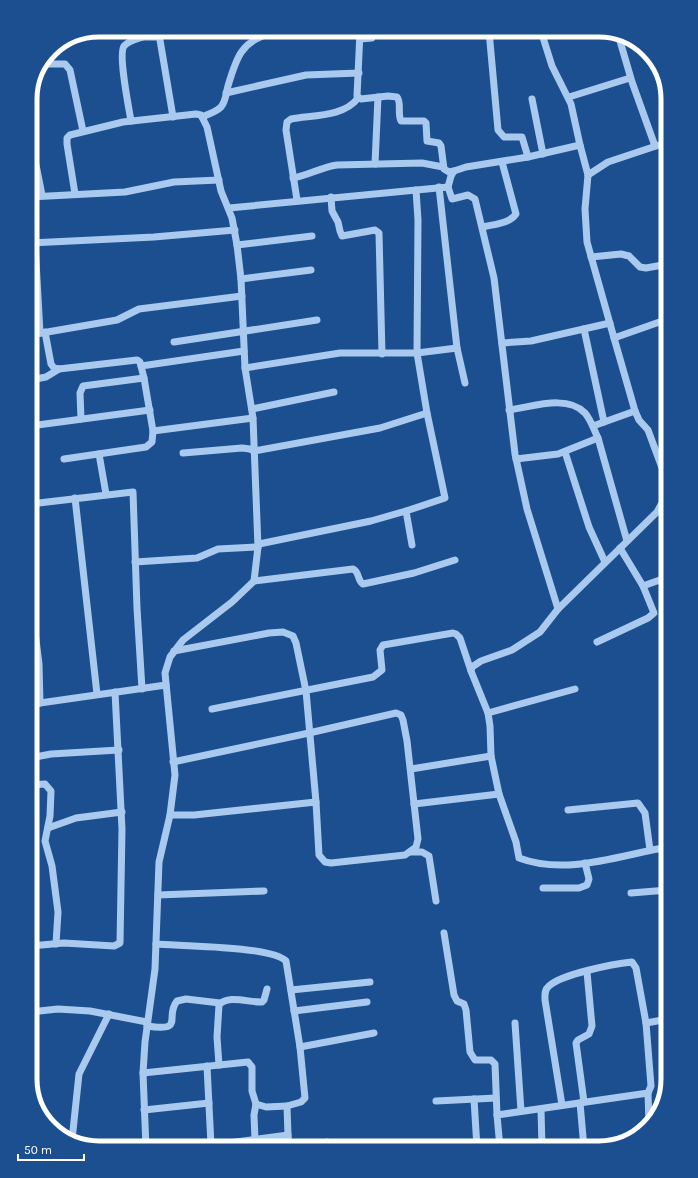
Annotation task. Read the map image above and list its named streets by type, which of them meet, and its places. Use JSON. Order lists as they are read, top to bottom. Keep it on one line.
{"scale_bar":"50 m"}
